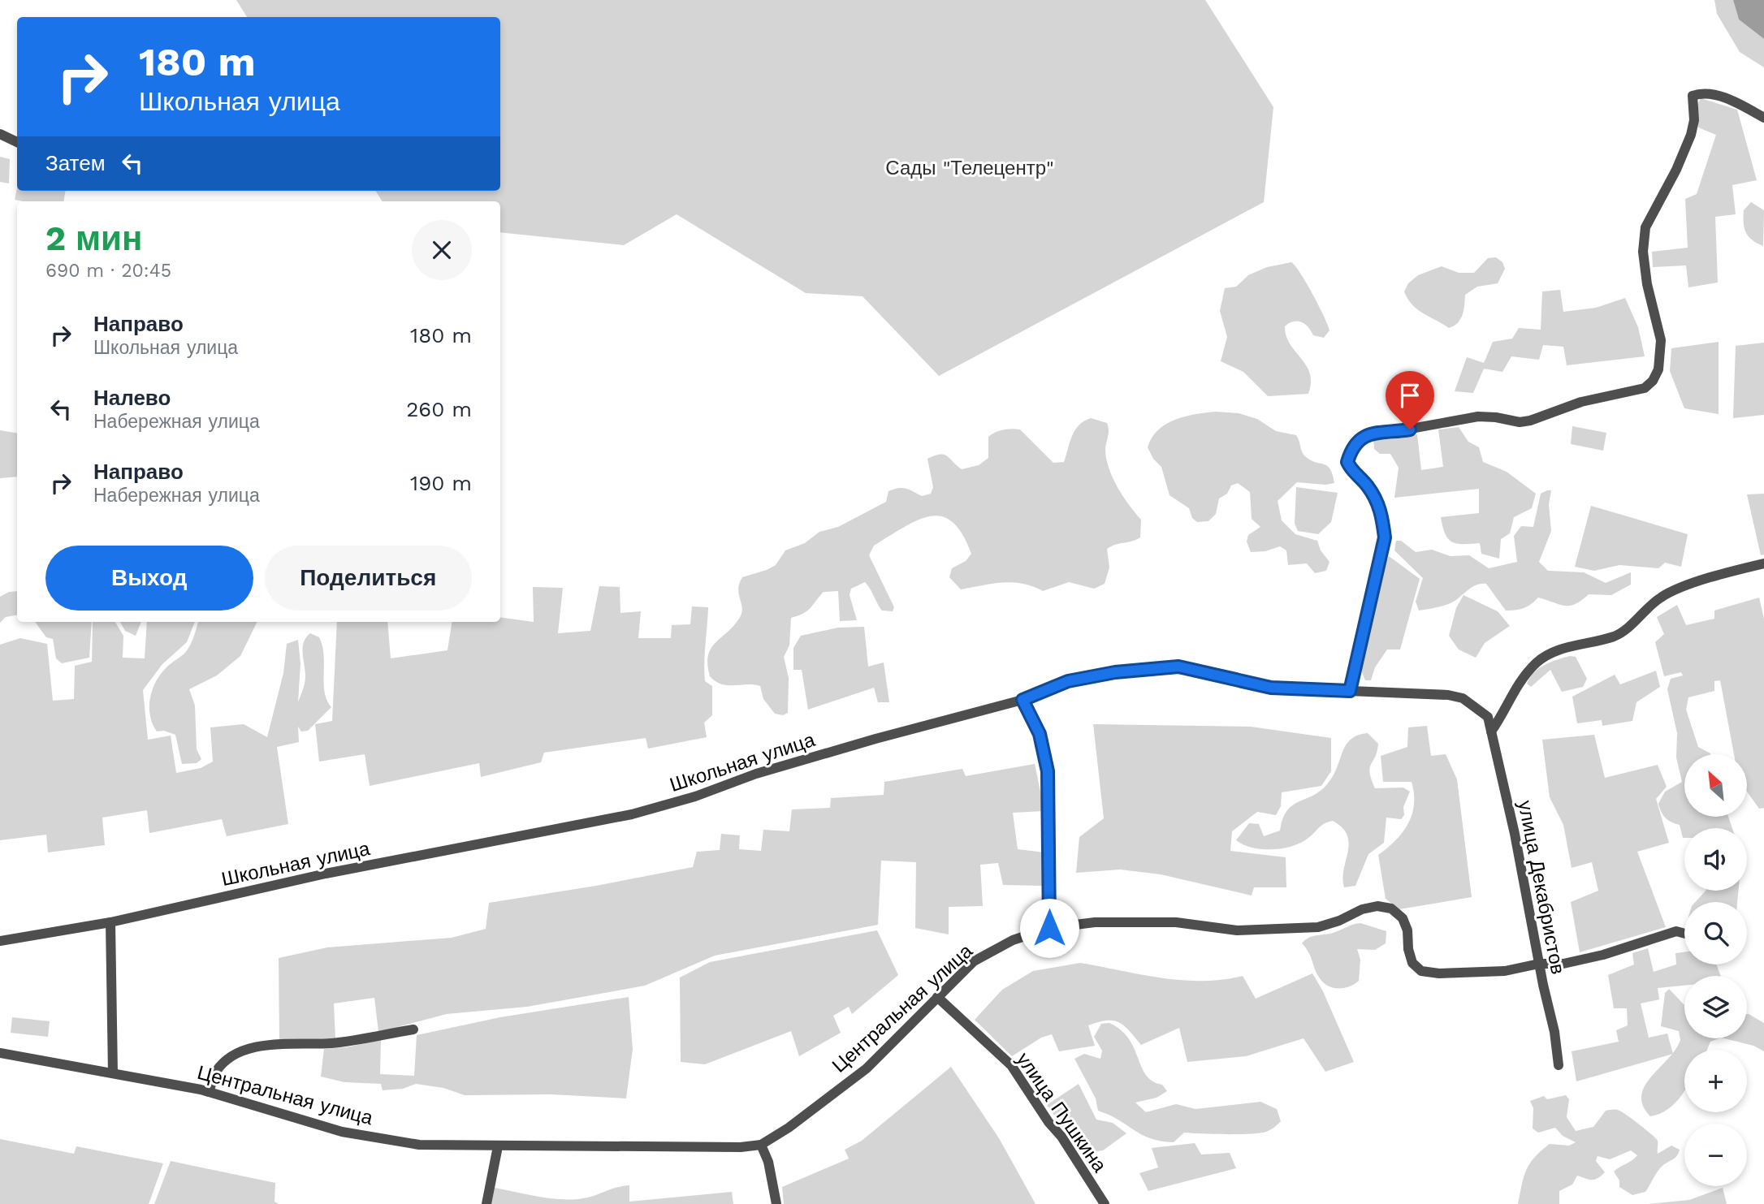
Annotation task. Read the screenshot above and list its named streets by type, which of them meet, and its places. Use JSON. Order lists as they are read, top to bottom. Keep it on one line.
{"streets":{"street":["Школьная улица","улица Декабристов","Центральная улица","улица Пушкина"]},"crossings":[["Школьная улица","улица Декабристов"],["улица Декабристов","Центральная улица"],["Центральная улица","улица Пушкина"]],"parks":["Сады \"Телецентр\""],"north":"top left","page":{"turn":["180 m","Школьная улица"],"then":"Затем","heading":["2 мин","690 m · 20:45"],"list":[{"name":"Направо","note":"Школьная улица","value":"180 m"},{"name":"Налево","note":"Набережная улица","value":"260 m"},{"name":"Направо","note":"Набережная улица","value":"190 m"}],"buttons":["Выход","Поделиться"],"map_buttons":["+","−"]}}
